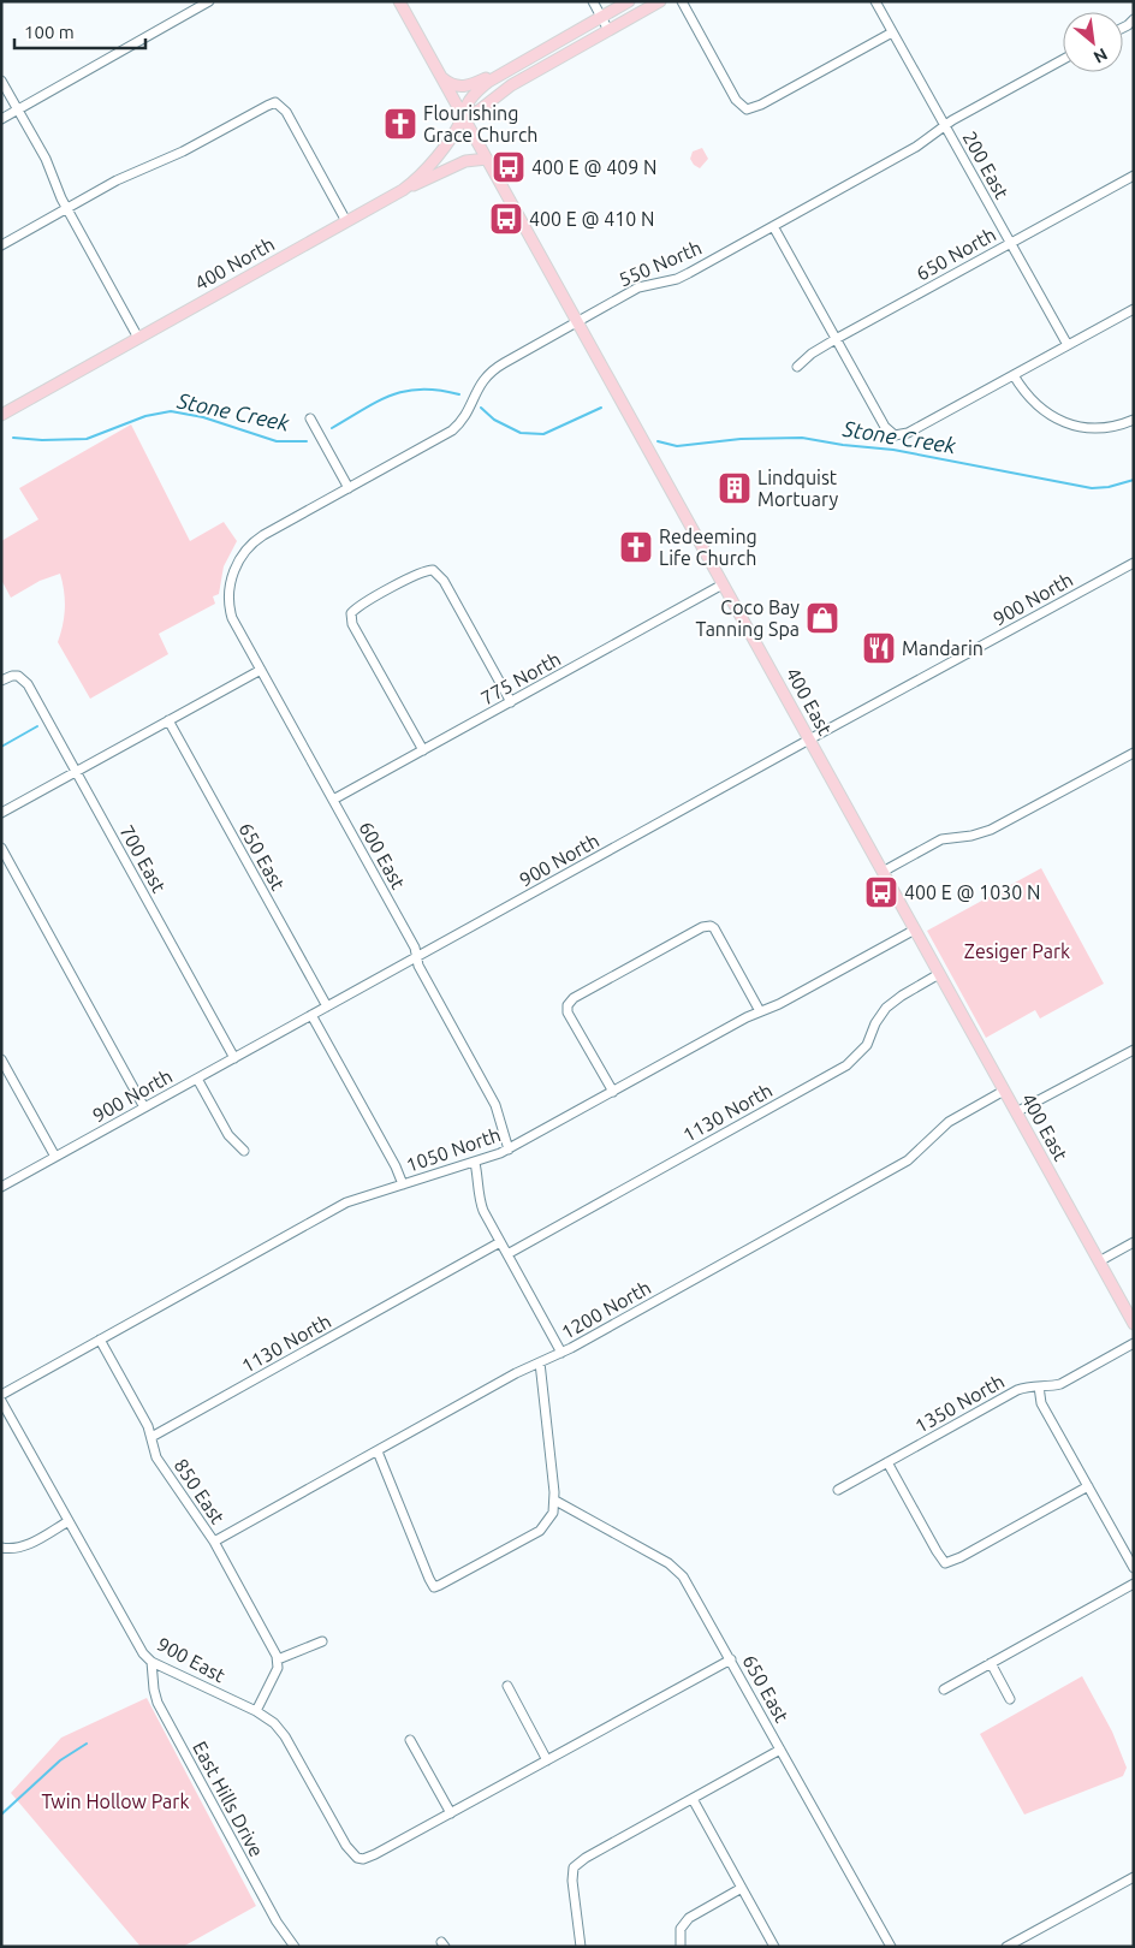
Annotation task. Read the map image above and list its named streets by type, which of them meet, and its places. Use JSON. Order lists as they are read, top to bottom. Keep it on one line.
{"streets":{"main road":["400 North","400 East"],"street":["200 East","650 North","550 North","900 North","775 North","600 East","650 East","700 East","1130 North","1050 North","1200 North","1350 North","850 East","900 East","East Hills Drive"]},"crossings":[["200 East","650 North"],["200 East","550 North"],["400 North","400 East"],["550 North","400 East"],["550 North","600 East"],["900 North","400 East"],["900 North","600 East"],["900 North","650 East"],["900 North","700 East"],["775 North","400 East"],["775 North","600 East"],["400 East","1130 North"],["400 East","1050 North"],["400 East","1200 North"],["600 East","1050 North"],["1130 North","850 East"],["1050 North","850 East"],["1200 North","850 East"],["900 East","East Hills Drive"]],"water":["Stone Creek"],"parks":["Zesiger Park","Twin Hollow Park"],"places":{"church":["Flourishing Grace Church","Redeeming Life Church"],"bus stop":["400 E @ 409 N","400 E @ 410 N","400 E @ 1030 N"],"building":["Lindquist Mortuary"],"shop":["Coco Bay Tanning Spa"],"restaurant":["Mandarin"]},"scale_bar":"100 m","north":"bottom right"}
